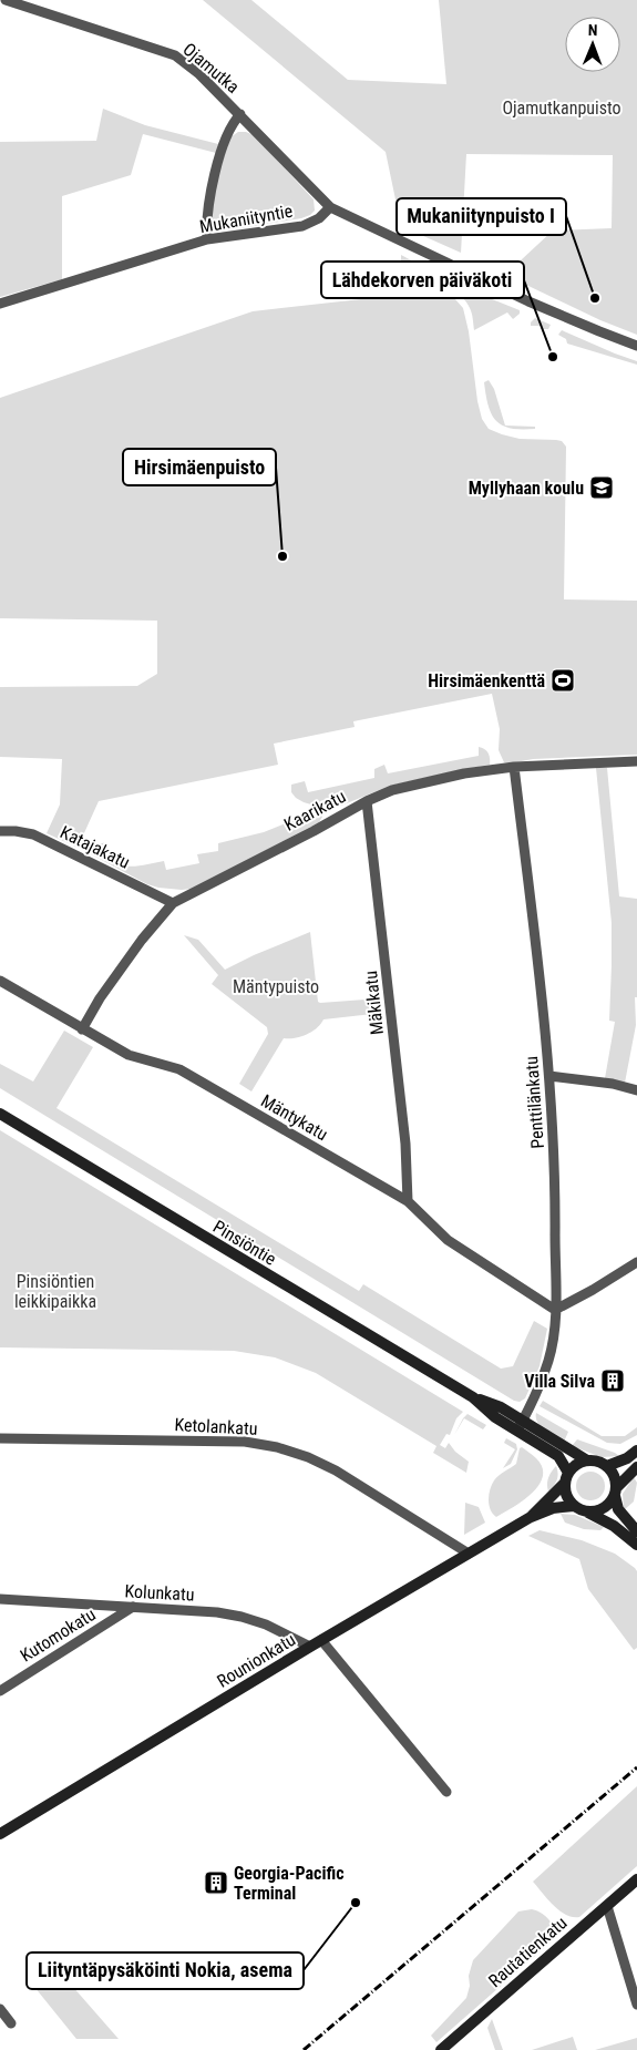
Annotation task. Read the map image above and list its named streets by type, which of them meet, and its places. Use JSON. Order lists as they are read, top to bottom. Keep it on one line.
{"streets":{"main road":["Pinsiöntie","Rounionkatu","Rautatienkatu"],"street":["Ojamutka","Mukaniityntie","Kaarikatu","Katajakatu","Mäkikatu","Penttilänkatu","Mäntykatu","Ketolankatu","Kolunkatu","Kutomokatu"]},"crossings":[["Ojamutka","Mukaniityntie"],["Kaarikatu","Katajakatu"],["Kaarikatu","Mäkikatu"],["Kaarikatu","Penttilänkatu"],["Kaarikatu","Mäntykatu"],["Mäkikatu","Mäntykatu"],["Penttilänkatu","Mäntykatu"],["Penttilänkatu","Pinsiöntie"],["Pinsiöntie","Rounionkatu"],["Ketolankatu","Rounionkatu"],["Kolunkatu","Kutomokatu"],["Kolunkatu","Rounionkatu"]],"parks":["Ojamutkanpuisto","Mäntypuisto","Pinsiöntien leikkipaikka"],"places":{"other":["Mukaniitynpuisto I","Lähdekorven päiväkoti","Hirsimäenpuisto","Liityntäpysäköinti Nokia, asema"],"school or university":["Myllyhaan koulu"],"sports":["Hirsimäenkenttä"],"building":["Villa Silva","Georgia-Pacific Terminal"]},"north":"top"}
